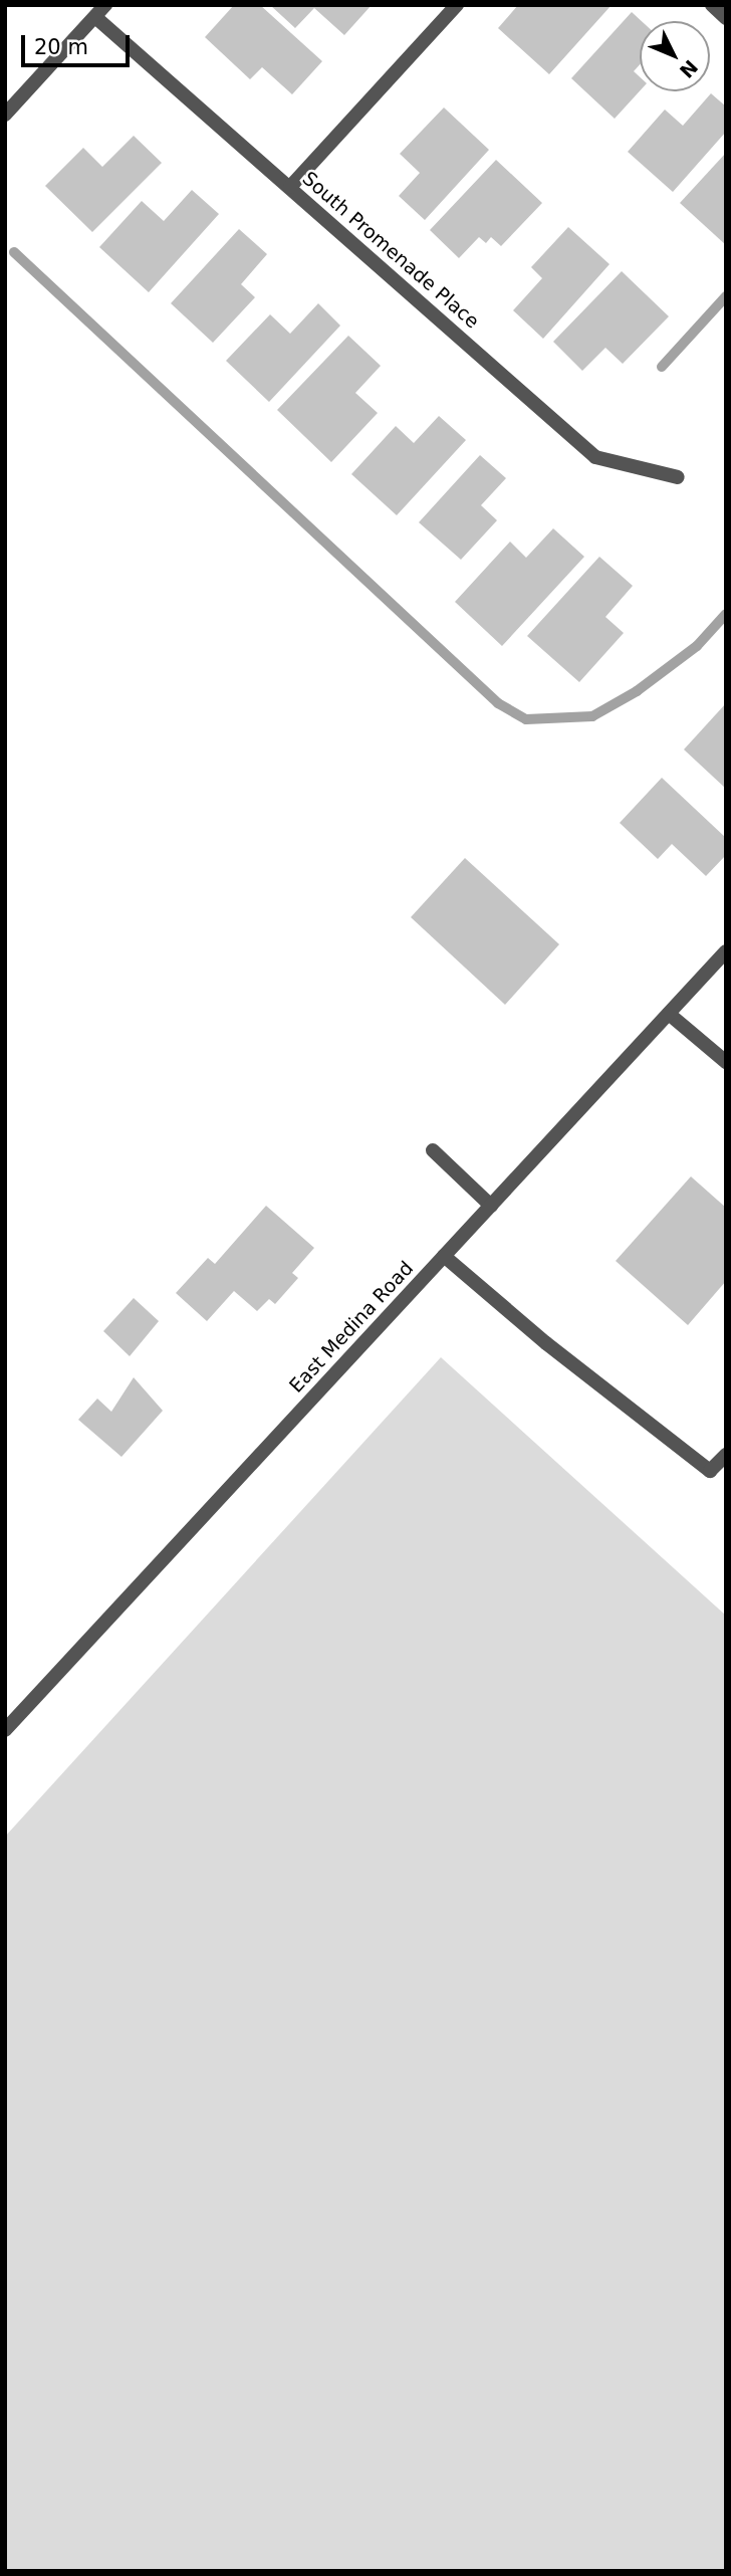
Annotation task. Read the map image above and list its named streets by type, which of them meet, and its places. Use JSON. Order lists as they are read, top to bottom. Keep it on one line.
{"streets":{"street":["South Promenade Place","East Medina Road"]},"scale_bar":"20 m","north":"bottom right"}
